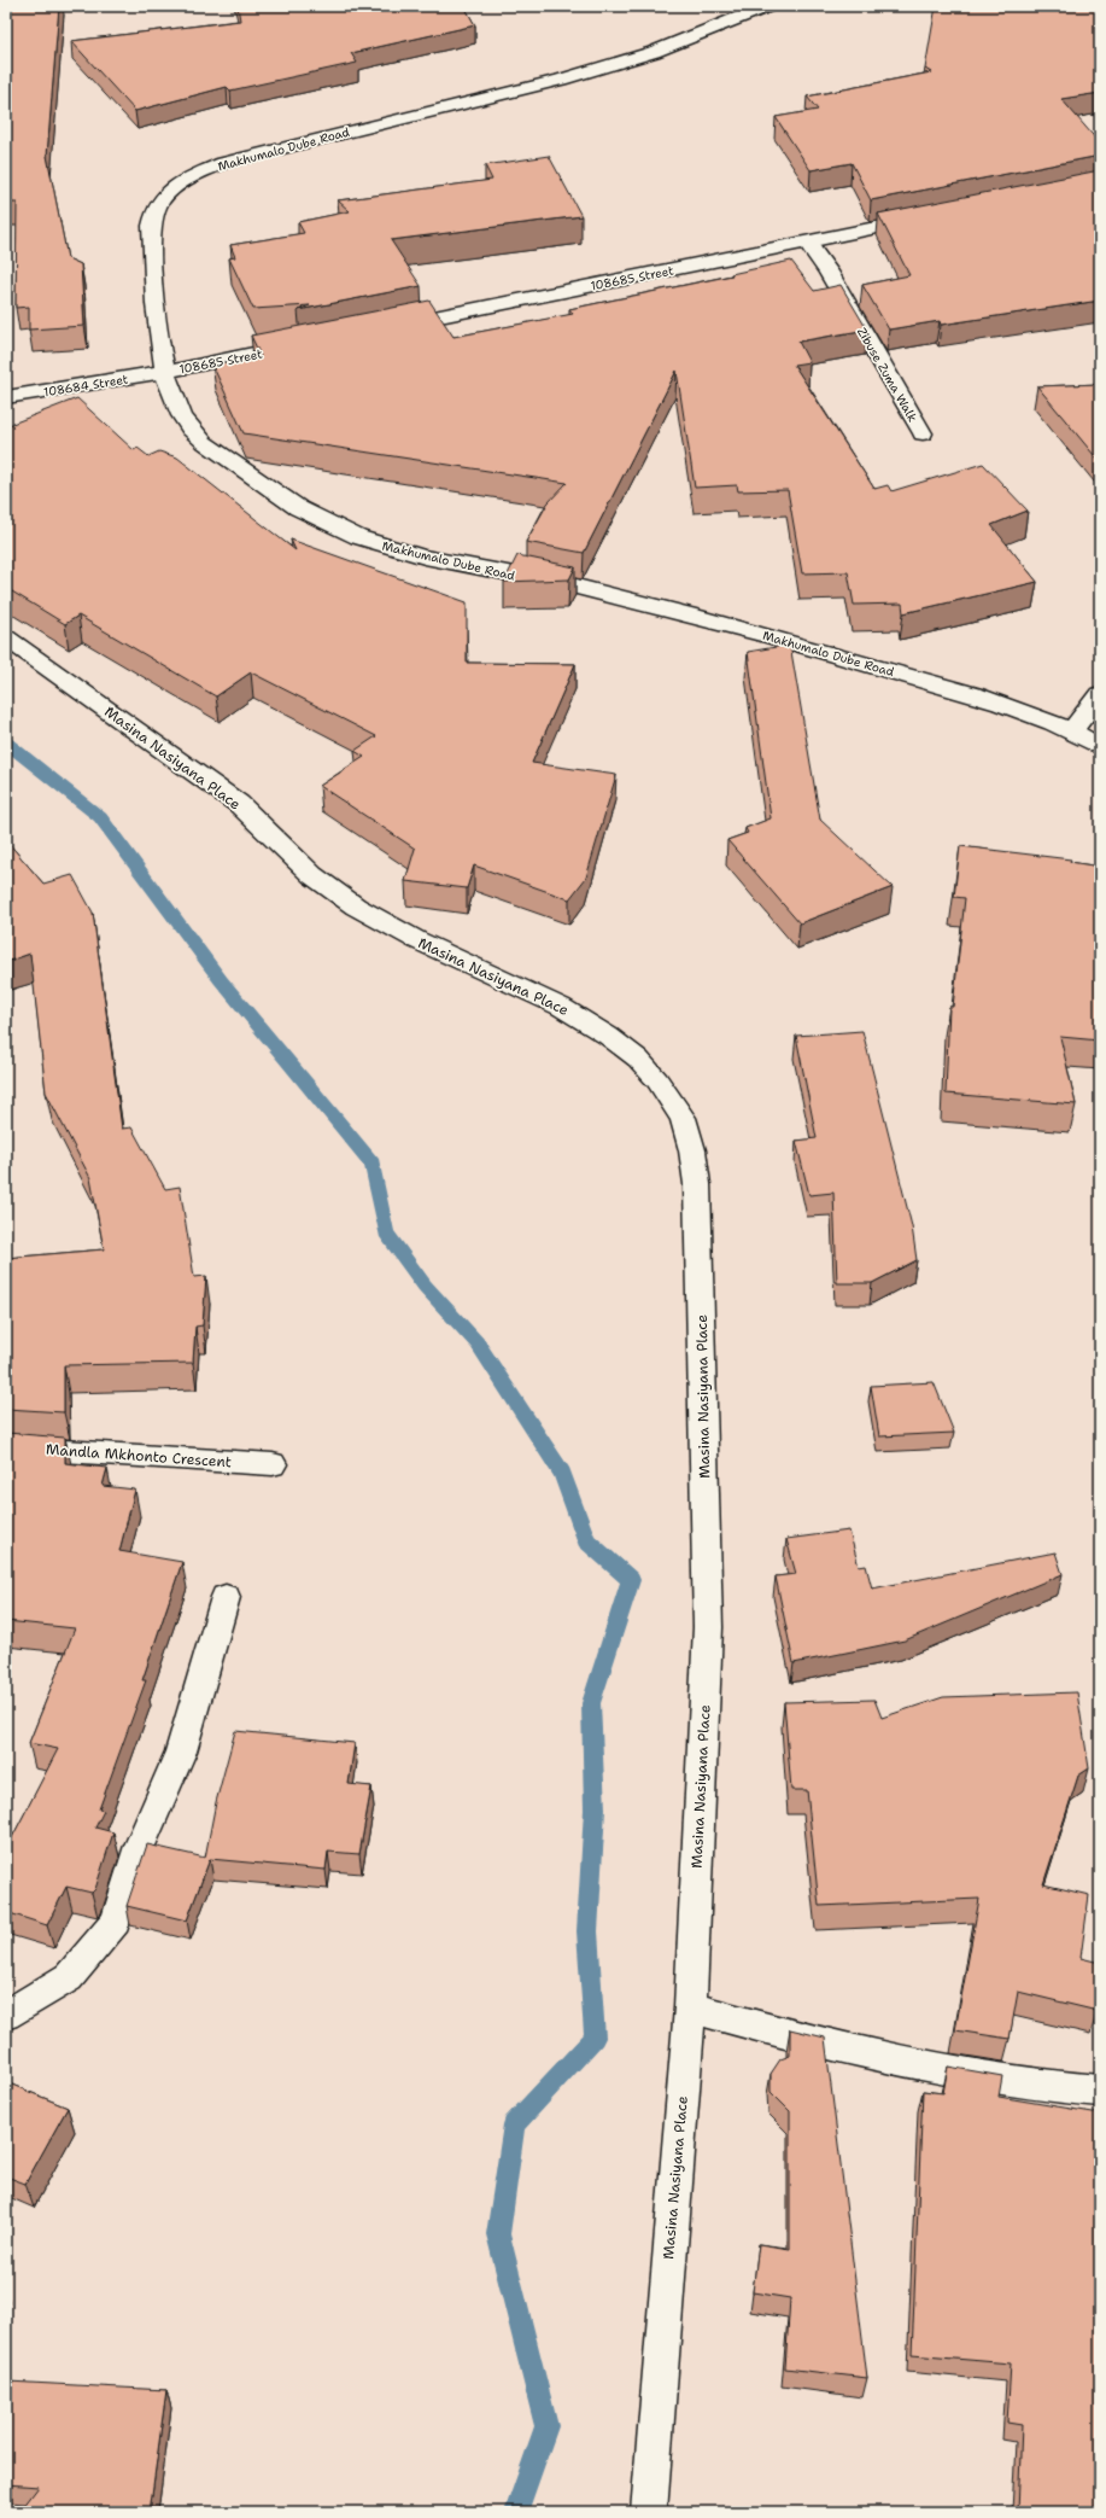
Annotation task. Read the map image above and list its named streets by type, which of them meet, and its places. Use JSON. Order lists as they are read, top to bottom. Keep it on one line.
{"streets":{"street":["Makhumalo Dube Road","108685 Street","Zibuse Zuma Walk","108684 Street","Masina Nasiyana Place","Mandla Mkhonto Crescent"]},"crossings":[["Makhumalo Dube Road","108685 Street"],["Makhumalo Dube Road","108684 Street"],["108685 Street","Zibuse Zuma Walk"],["108685 Street","108684 Street"]]}
